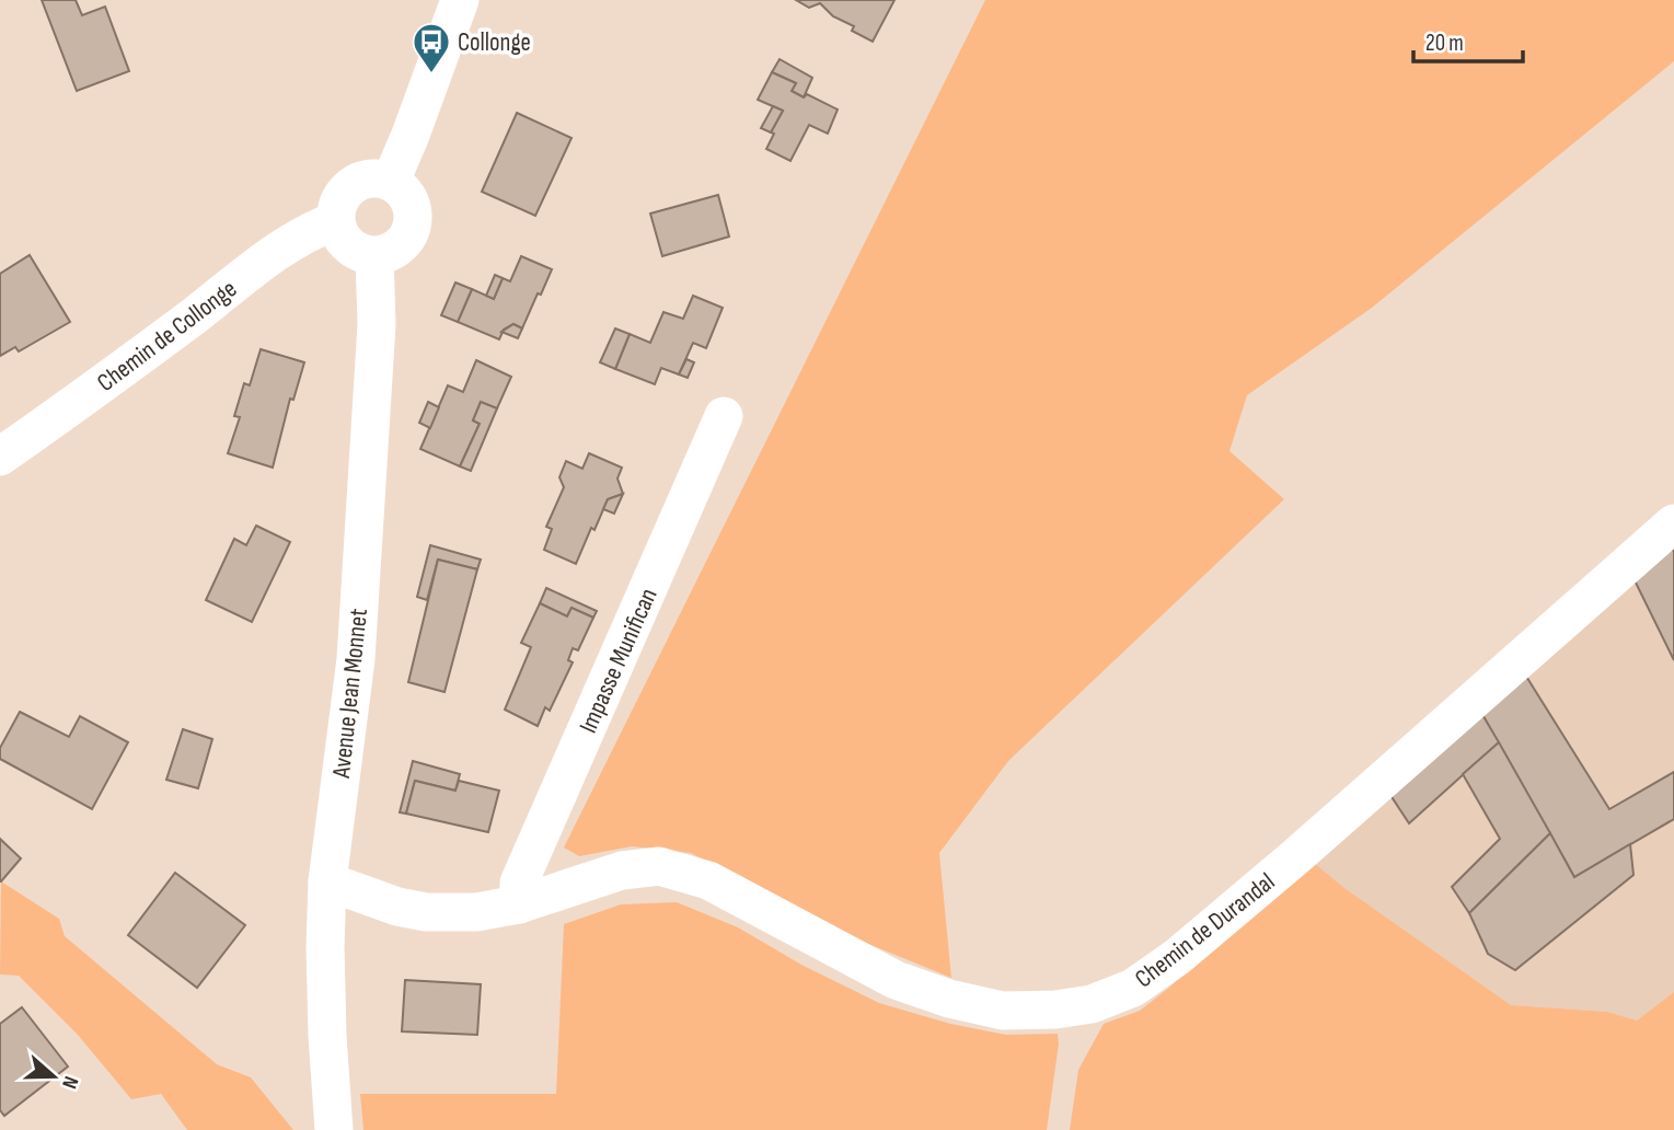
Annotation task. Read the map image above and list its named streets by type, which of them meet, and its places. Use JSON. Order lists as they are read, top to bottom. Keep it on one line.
{"streets":{"street":["Chemin de Collonge","Impasse Munifican","Avenue Jean Monnet","Chemin de Durandal"]},"crossings":[["Chemin de Collonge","Avenue Jean Monnet"],["Impasse Munifican","Chemin de Durandal"],["Avenue Jean Monnet","Chemin de Durandal"]],"places":{"bus stop":["Collonge"]},"scale_bar":"20 m","north":"right"}
